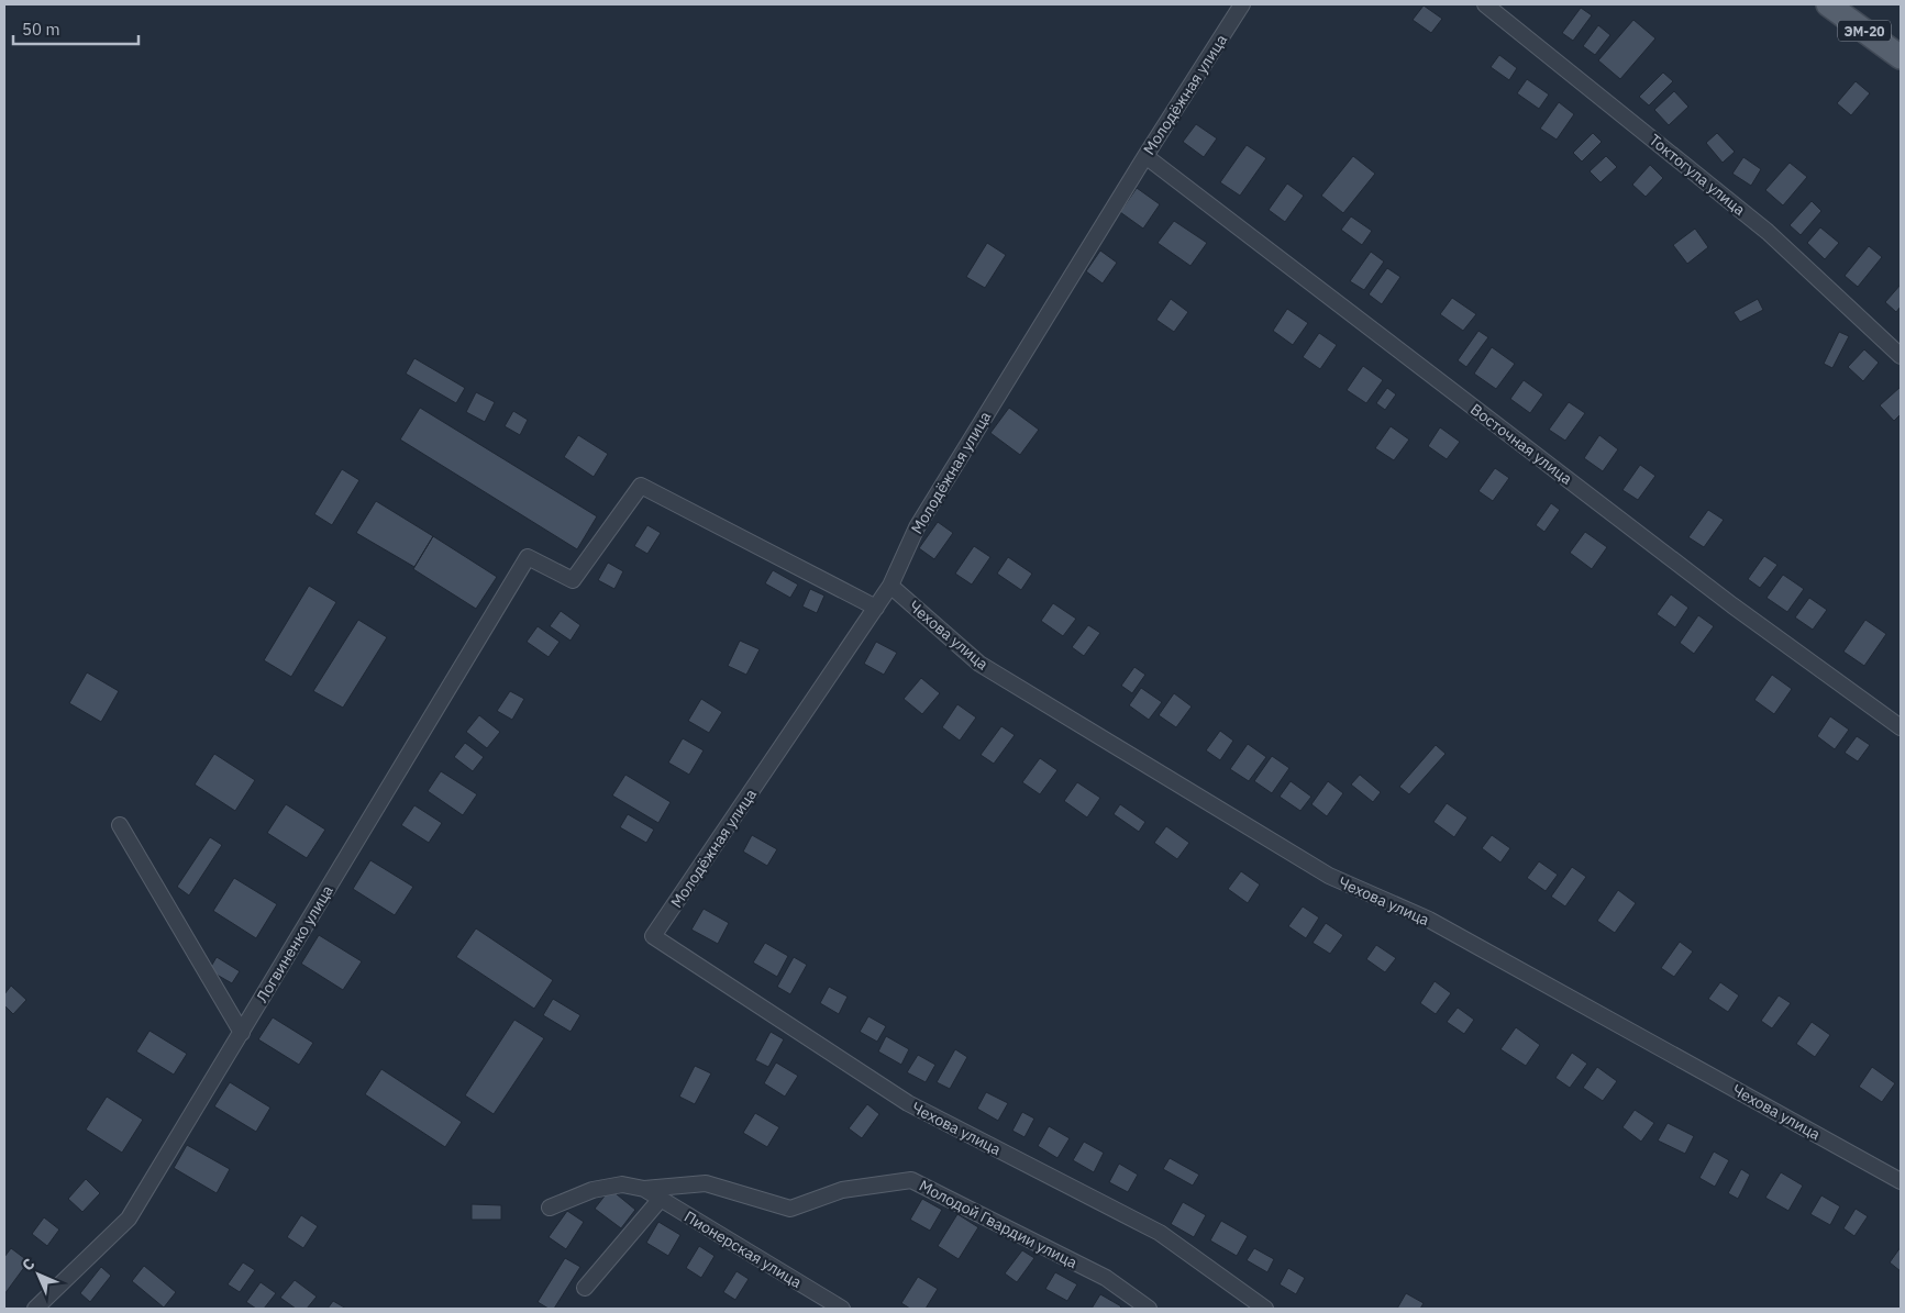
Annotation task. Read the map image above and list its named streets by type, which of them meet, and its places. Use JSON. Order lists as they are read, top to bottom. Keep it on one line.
{"streets":{"main road":["ЭМ-20"],"street":["Молодёжная улица","Токтогула улица","Восточная улица","Чехова улица","Логвиненко улица","Молодой Гвардии улица","Пионерская улица"]},"crossings":[["Молодёжная улица","Восточная улица"],["Молодёжная улица","Чехова улица"],["Молодёжная улица","Логвиненко улица"],["Молодой Гвардии улица","Пионерская улица"]],"scale_bar":"50 m","north":"top left"}
